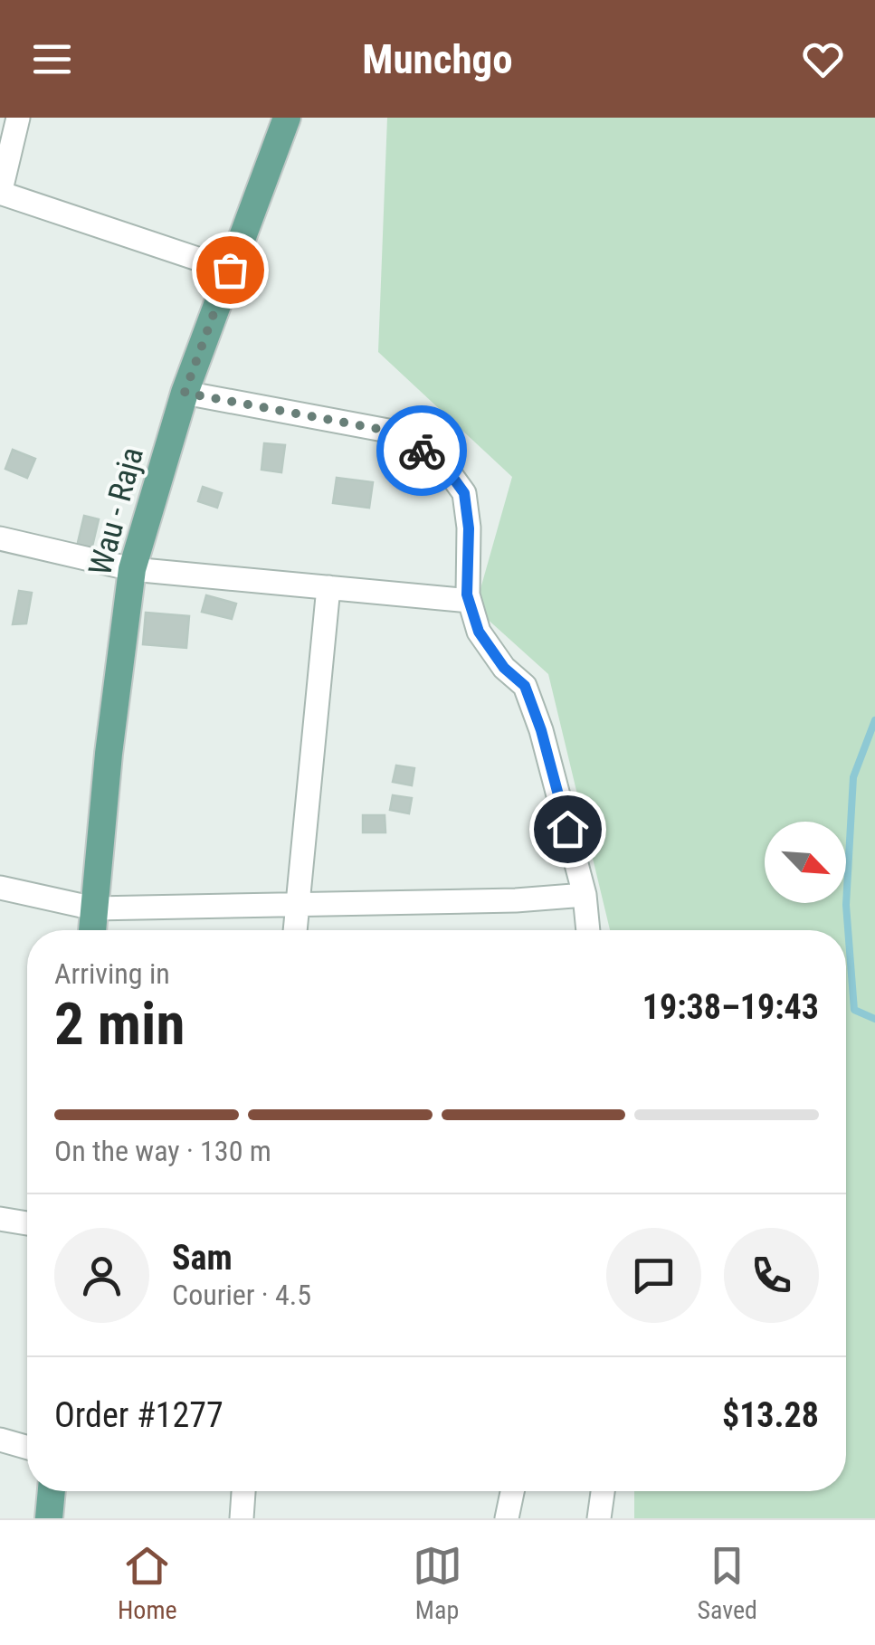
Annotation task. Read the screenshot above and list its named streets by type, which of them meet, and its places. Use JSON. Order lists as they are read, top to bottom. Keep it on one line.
{"streets":{"main road":["Wau - Raja"]},"north":"bottom right","page":{"header":"Munchgo","heading":["2 min","Arriving in","19:38–19:43"],"panel":["Sam","Courier · 4.5","Order #1277","$13.28"],"bar":"On the way · 130 m","tabs":["Home","Map","Saved"]}}
